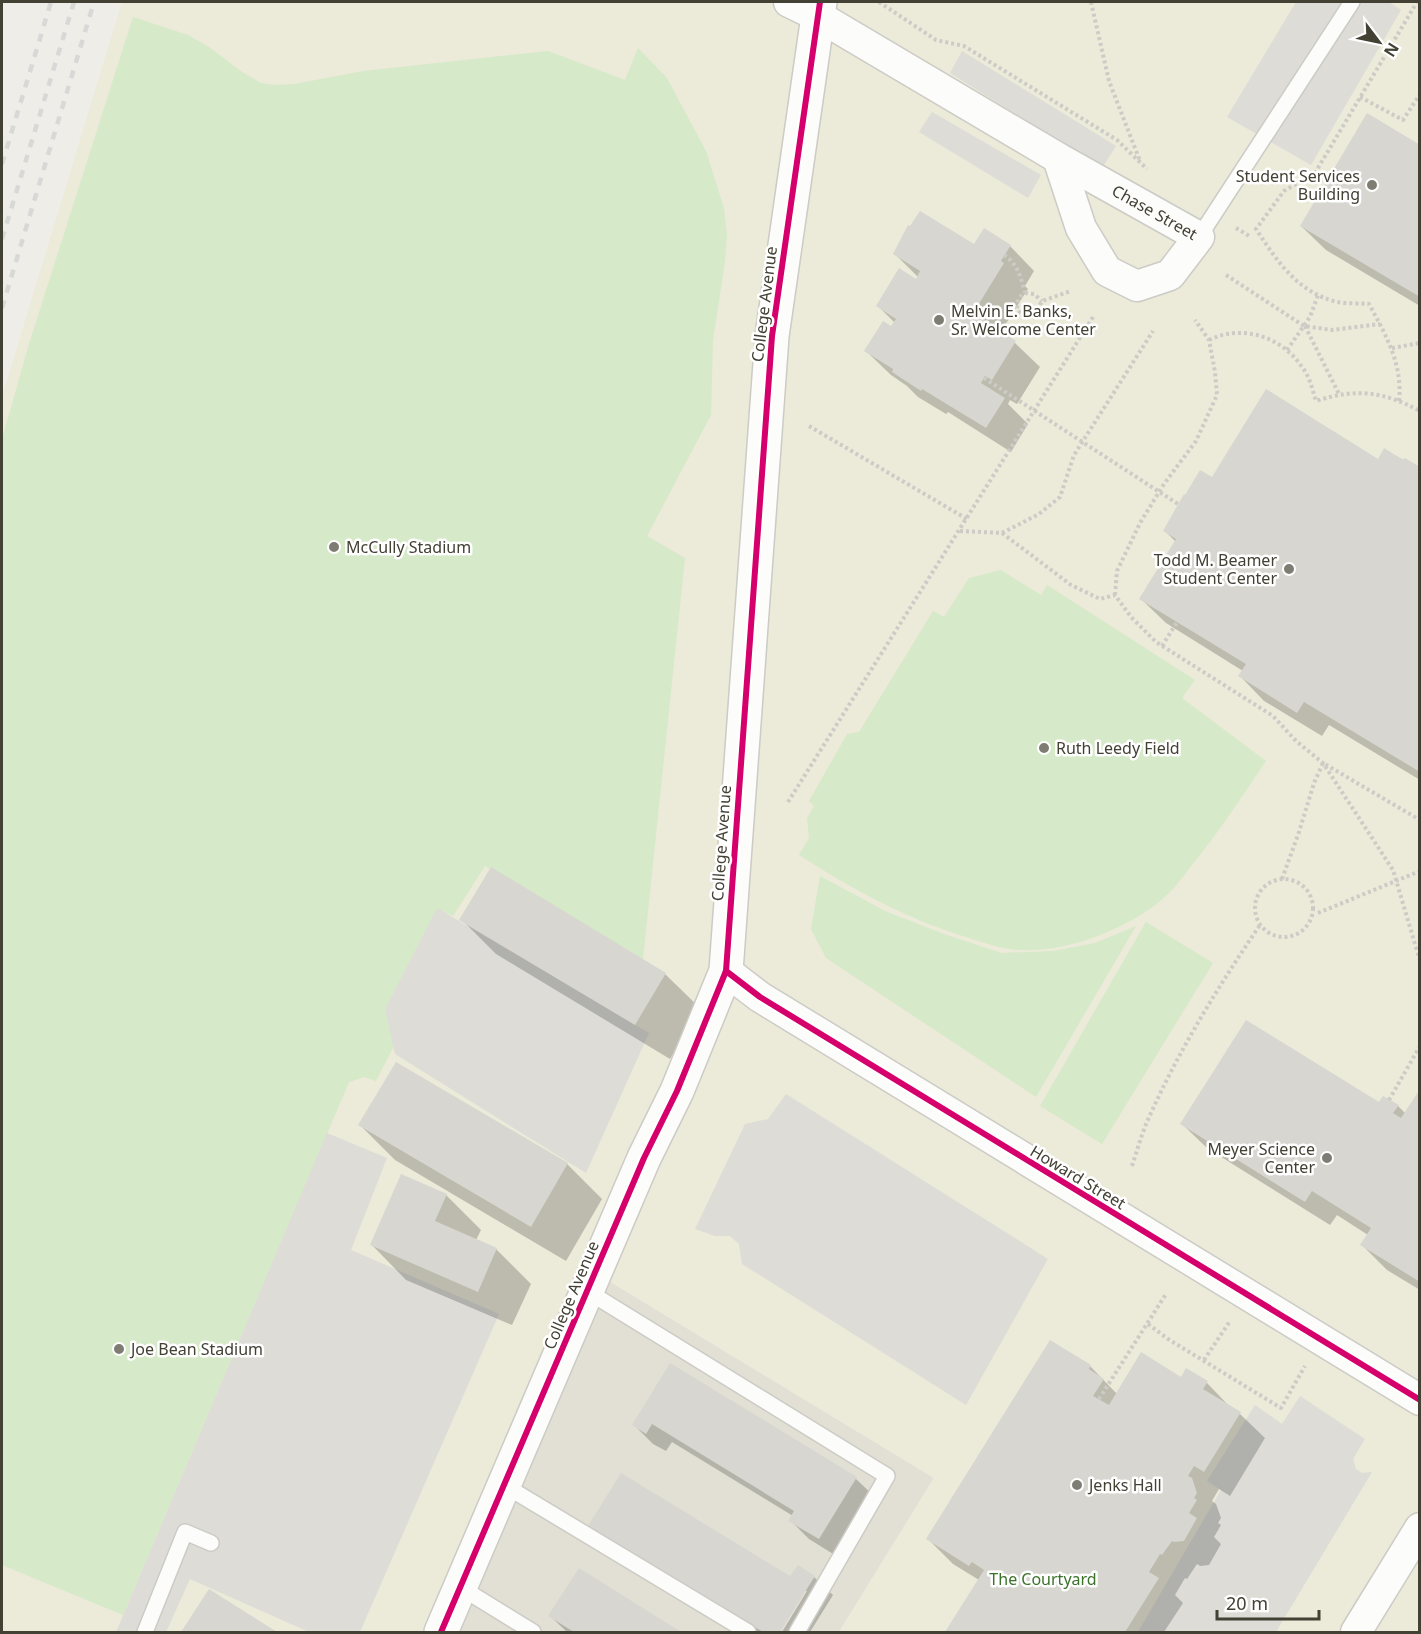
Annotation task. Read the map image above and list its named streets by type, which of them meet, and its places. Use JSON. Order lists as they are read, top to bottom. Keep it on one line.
{"streets":{"street":["Chase Street","College Avenue","Howard Street"]},"crossings":[["Chase Street","College Avenue"],["College Avenue","Howard Street"]],"parks":["The Courtyard"],"places":["Student Services Building","Melvin E. Banks, Sr. Welcome Center","McCully Stadium","Todd M. Beamer Student Center","Ruth Leedy Field","Meyer Science Center","Joe Bean Stadium","Jenks Hall"],"scale_bar":"20 m","north":"bottom right"}
